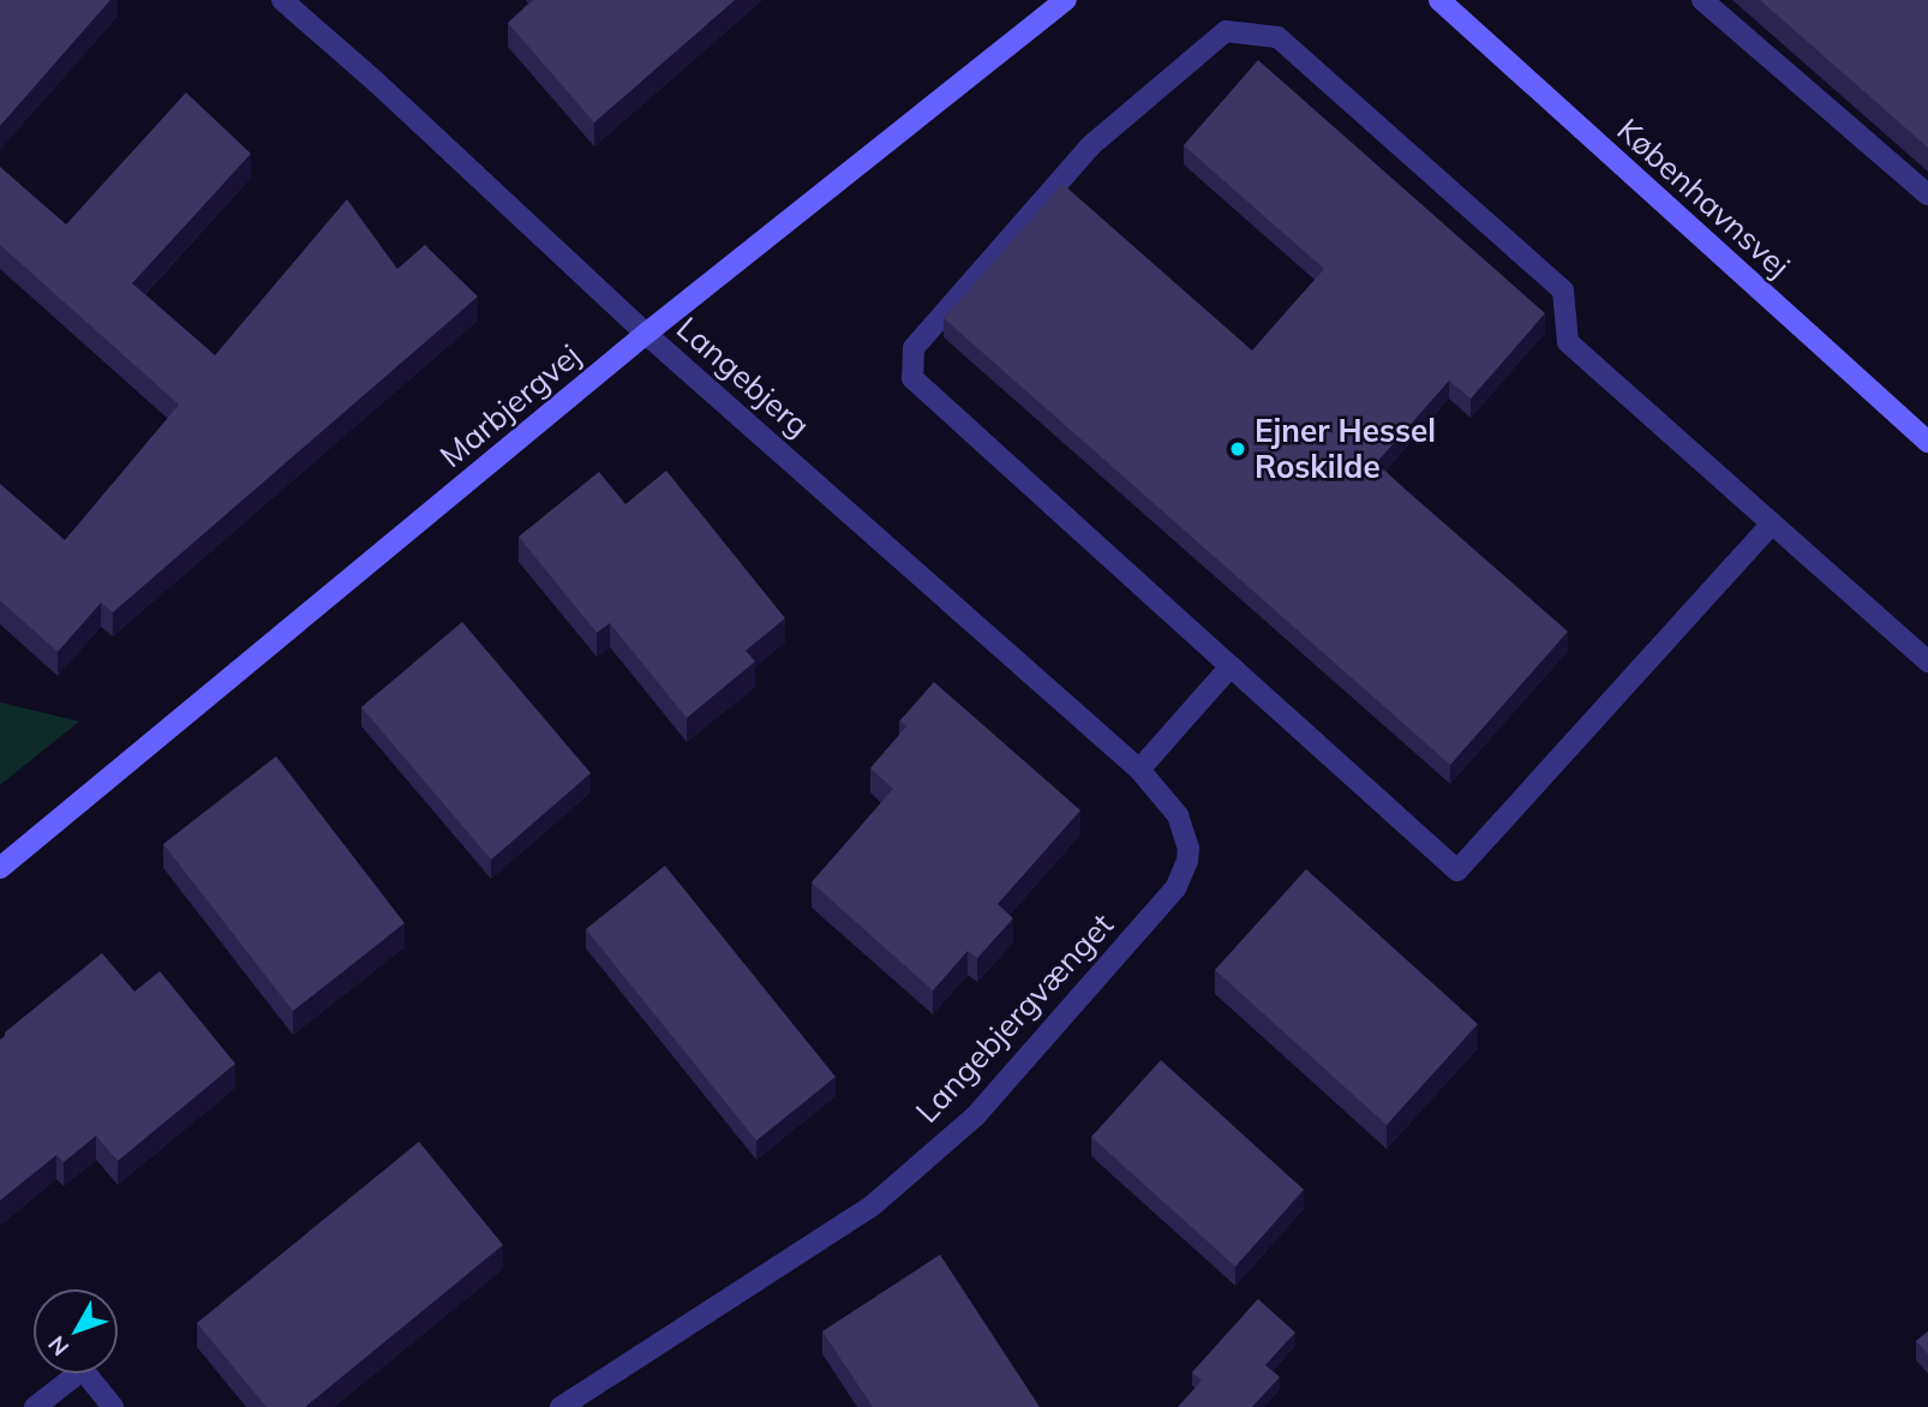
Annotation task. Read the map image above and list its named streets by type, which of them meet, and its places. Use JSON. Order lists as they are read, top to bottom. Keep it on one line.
{"streets":{"street":["Københavnsvej","Langebjerg","Marbjergvej","Langebjergvænget"]},"crossings":[["Langebjerg","Marbjergvej"],["Langebjerg","Langebjergvænget"]],"places":["Ejner Hessel Roskilde"],"north":"bottom left"}
